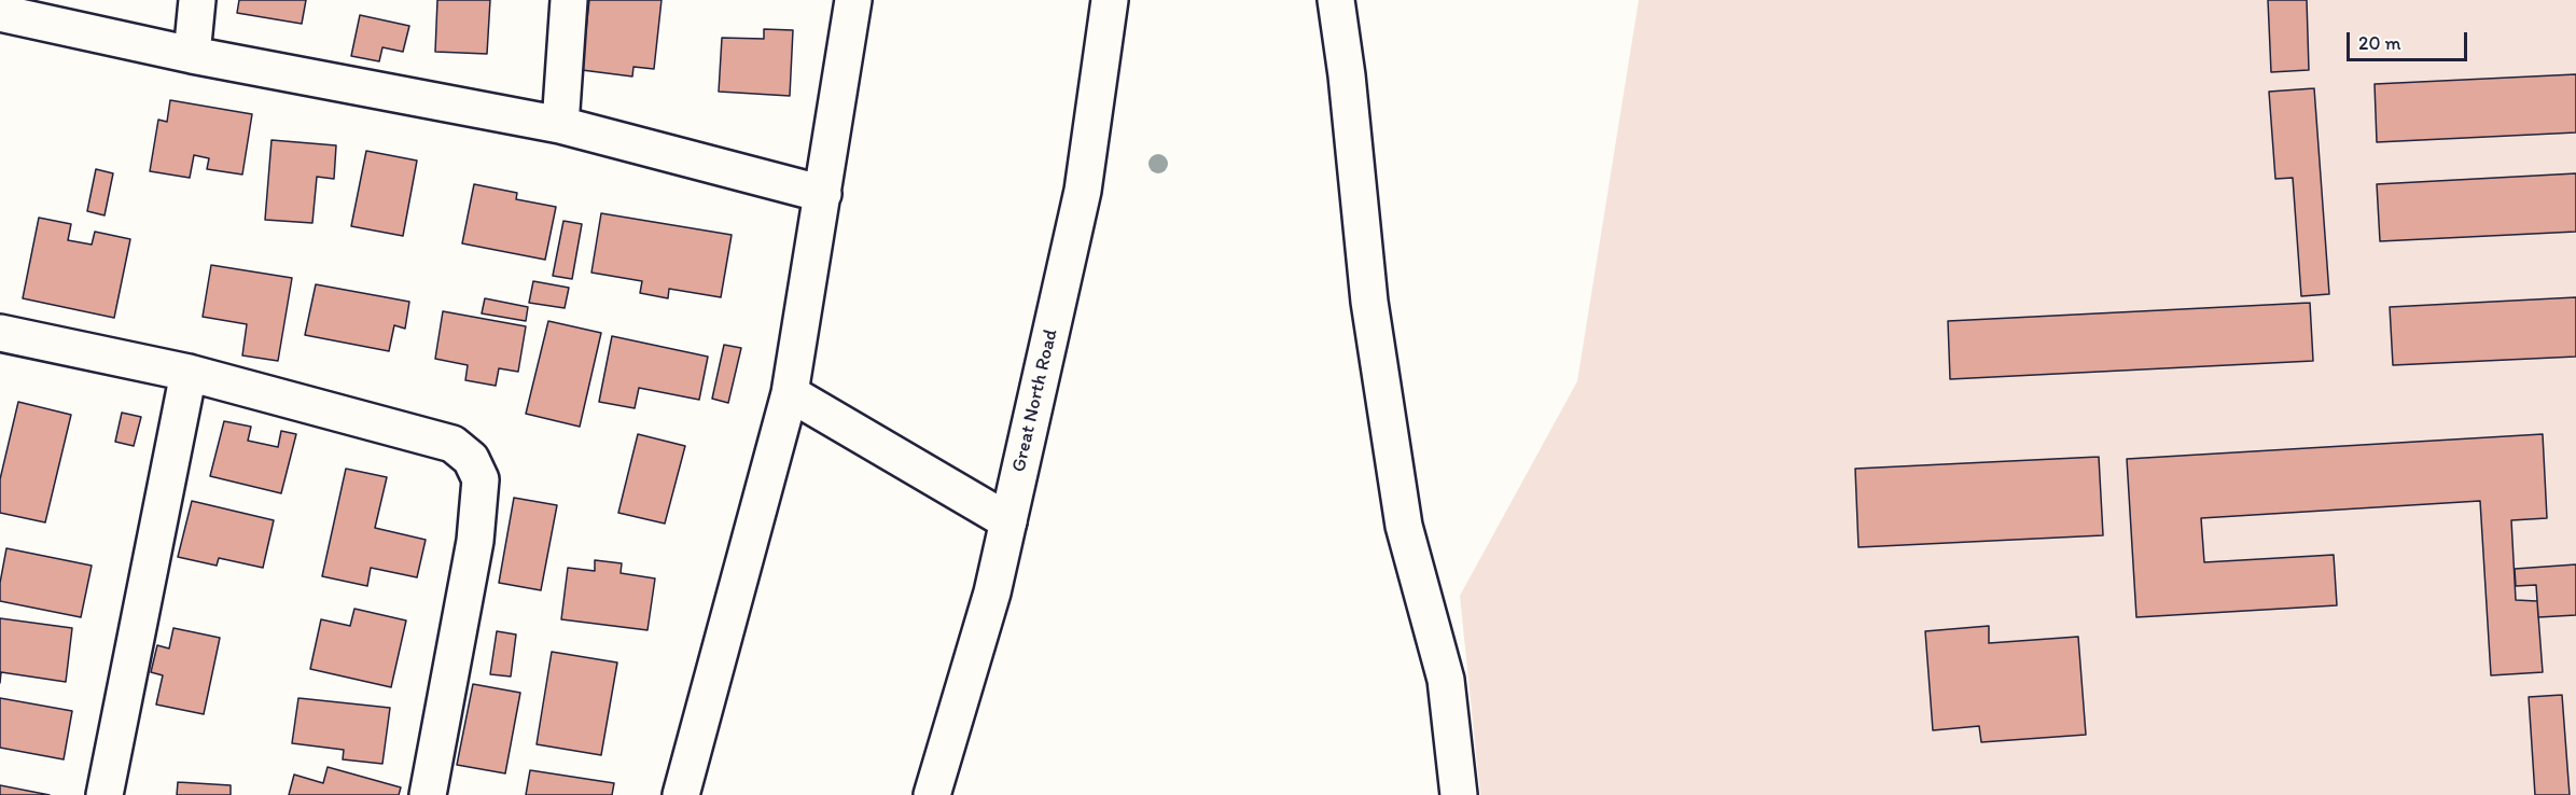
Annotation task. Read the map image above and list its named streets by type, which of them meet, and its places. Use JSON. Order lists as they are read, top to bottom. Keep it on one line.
{"streets":{"main road":["Great North Road"]},"scale_bar":"20 m"}
